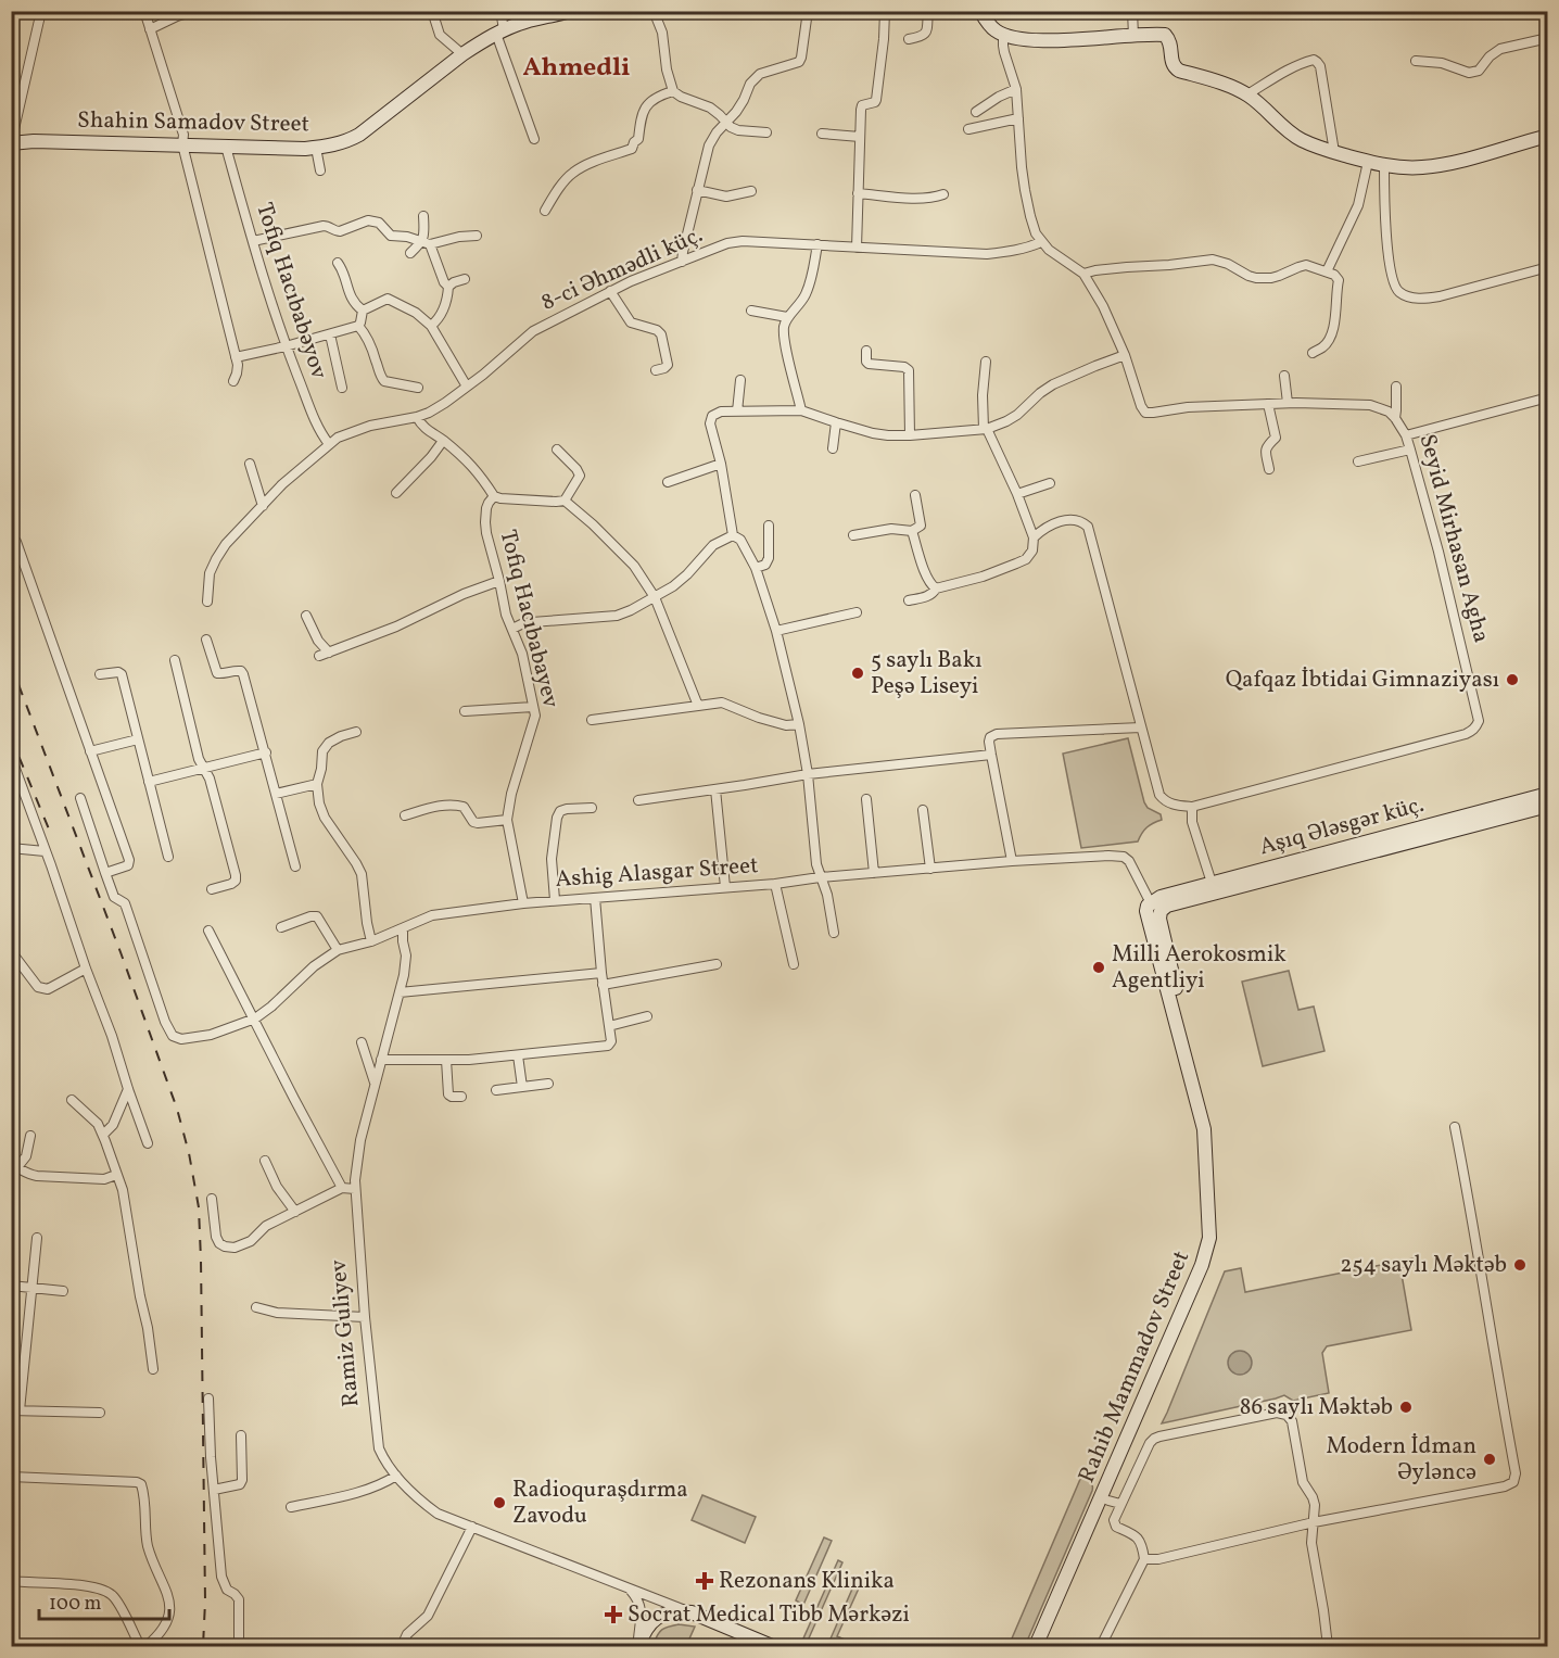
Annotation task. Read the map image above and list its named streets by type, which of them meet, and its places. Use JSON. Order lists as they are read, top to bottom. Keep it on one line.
{"streets":{"main road":["Shahin Samadov Street","Aşıq Ələsgər küç.","Rahib Mammadov Street"],"street":["8-ci Əhmədli küç.","Tofiq Hacıbabəyov","Seyid Mirhasan Agha","Tofiq Hacıbabayev","Ashig Alasgar Street","Ramiz Guliyev"]},"crossings":[["Shahin Samadov Street","Tofiq Hacıbabəyov"],["8-ci Əhmədli küç.","Tofiq Hacıbabəyov"],["8-ci Əhmədli küç.","Seyid Mirhasan Agha"],["Tofiq Hacıbabayev","Ashig Alasgar Street"],["Aşıq Ələsgər küç.","Ashig Alasgar Street"],["Aşıq Ələsgər küç.","Rahib Mammadov Street"],["Ashig Alasgar Street","Ramiz Guliyev"],["Ashig Alasgar Street","Rahib Mammadov Street"]],"districts":["Ahmedli"],"places":{"other":["5 saylı Bakı Peşə Liseyi","Qafqaz İbtidai Gimnaziyası","Milli Aerokosmik Agentliyi","254 saylı Məktəb","86 saylı Məktəb","Modern İdman Əyləncə","Radioquraşdırma Zavodu"],"health":["Rezonans Klinika","Socrat Medical Tibb Mərkəzi"]},"scale_bar":"100 m"}
